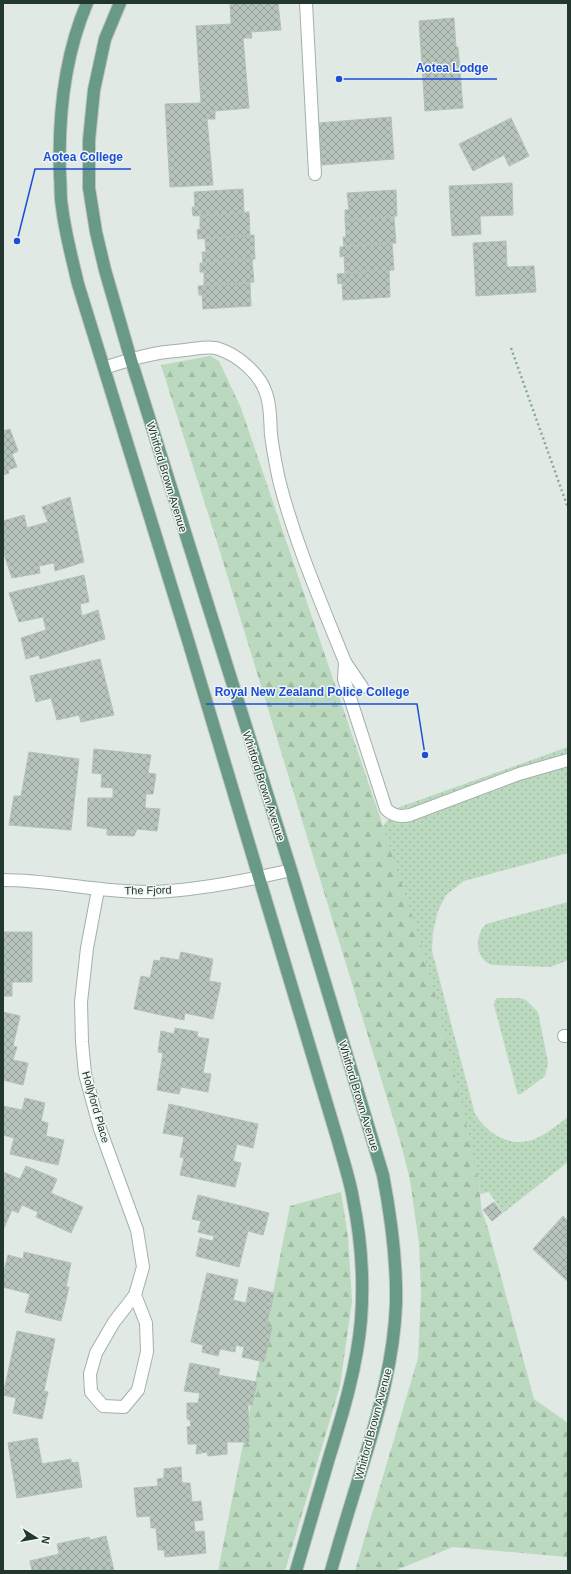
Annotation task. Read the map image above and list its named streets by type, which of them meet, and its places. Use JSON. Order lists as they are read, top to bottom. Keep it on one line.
{"streets":{"main road":["Whitford Brown Avenue"],"street":["The Fjord","Hollyford Place"]},"crossings":[["Whitford Brown Avenue","The Fjord"],["The Fjord","Hollyford Place"]],"places":["Aotea Lodge","Aotea College","Royal New Zealand Police College"],"north":"right"}
